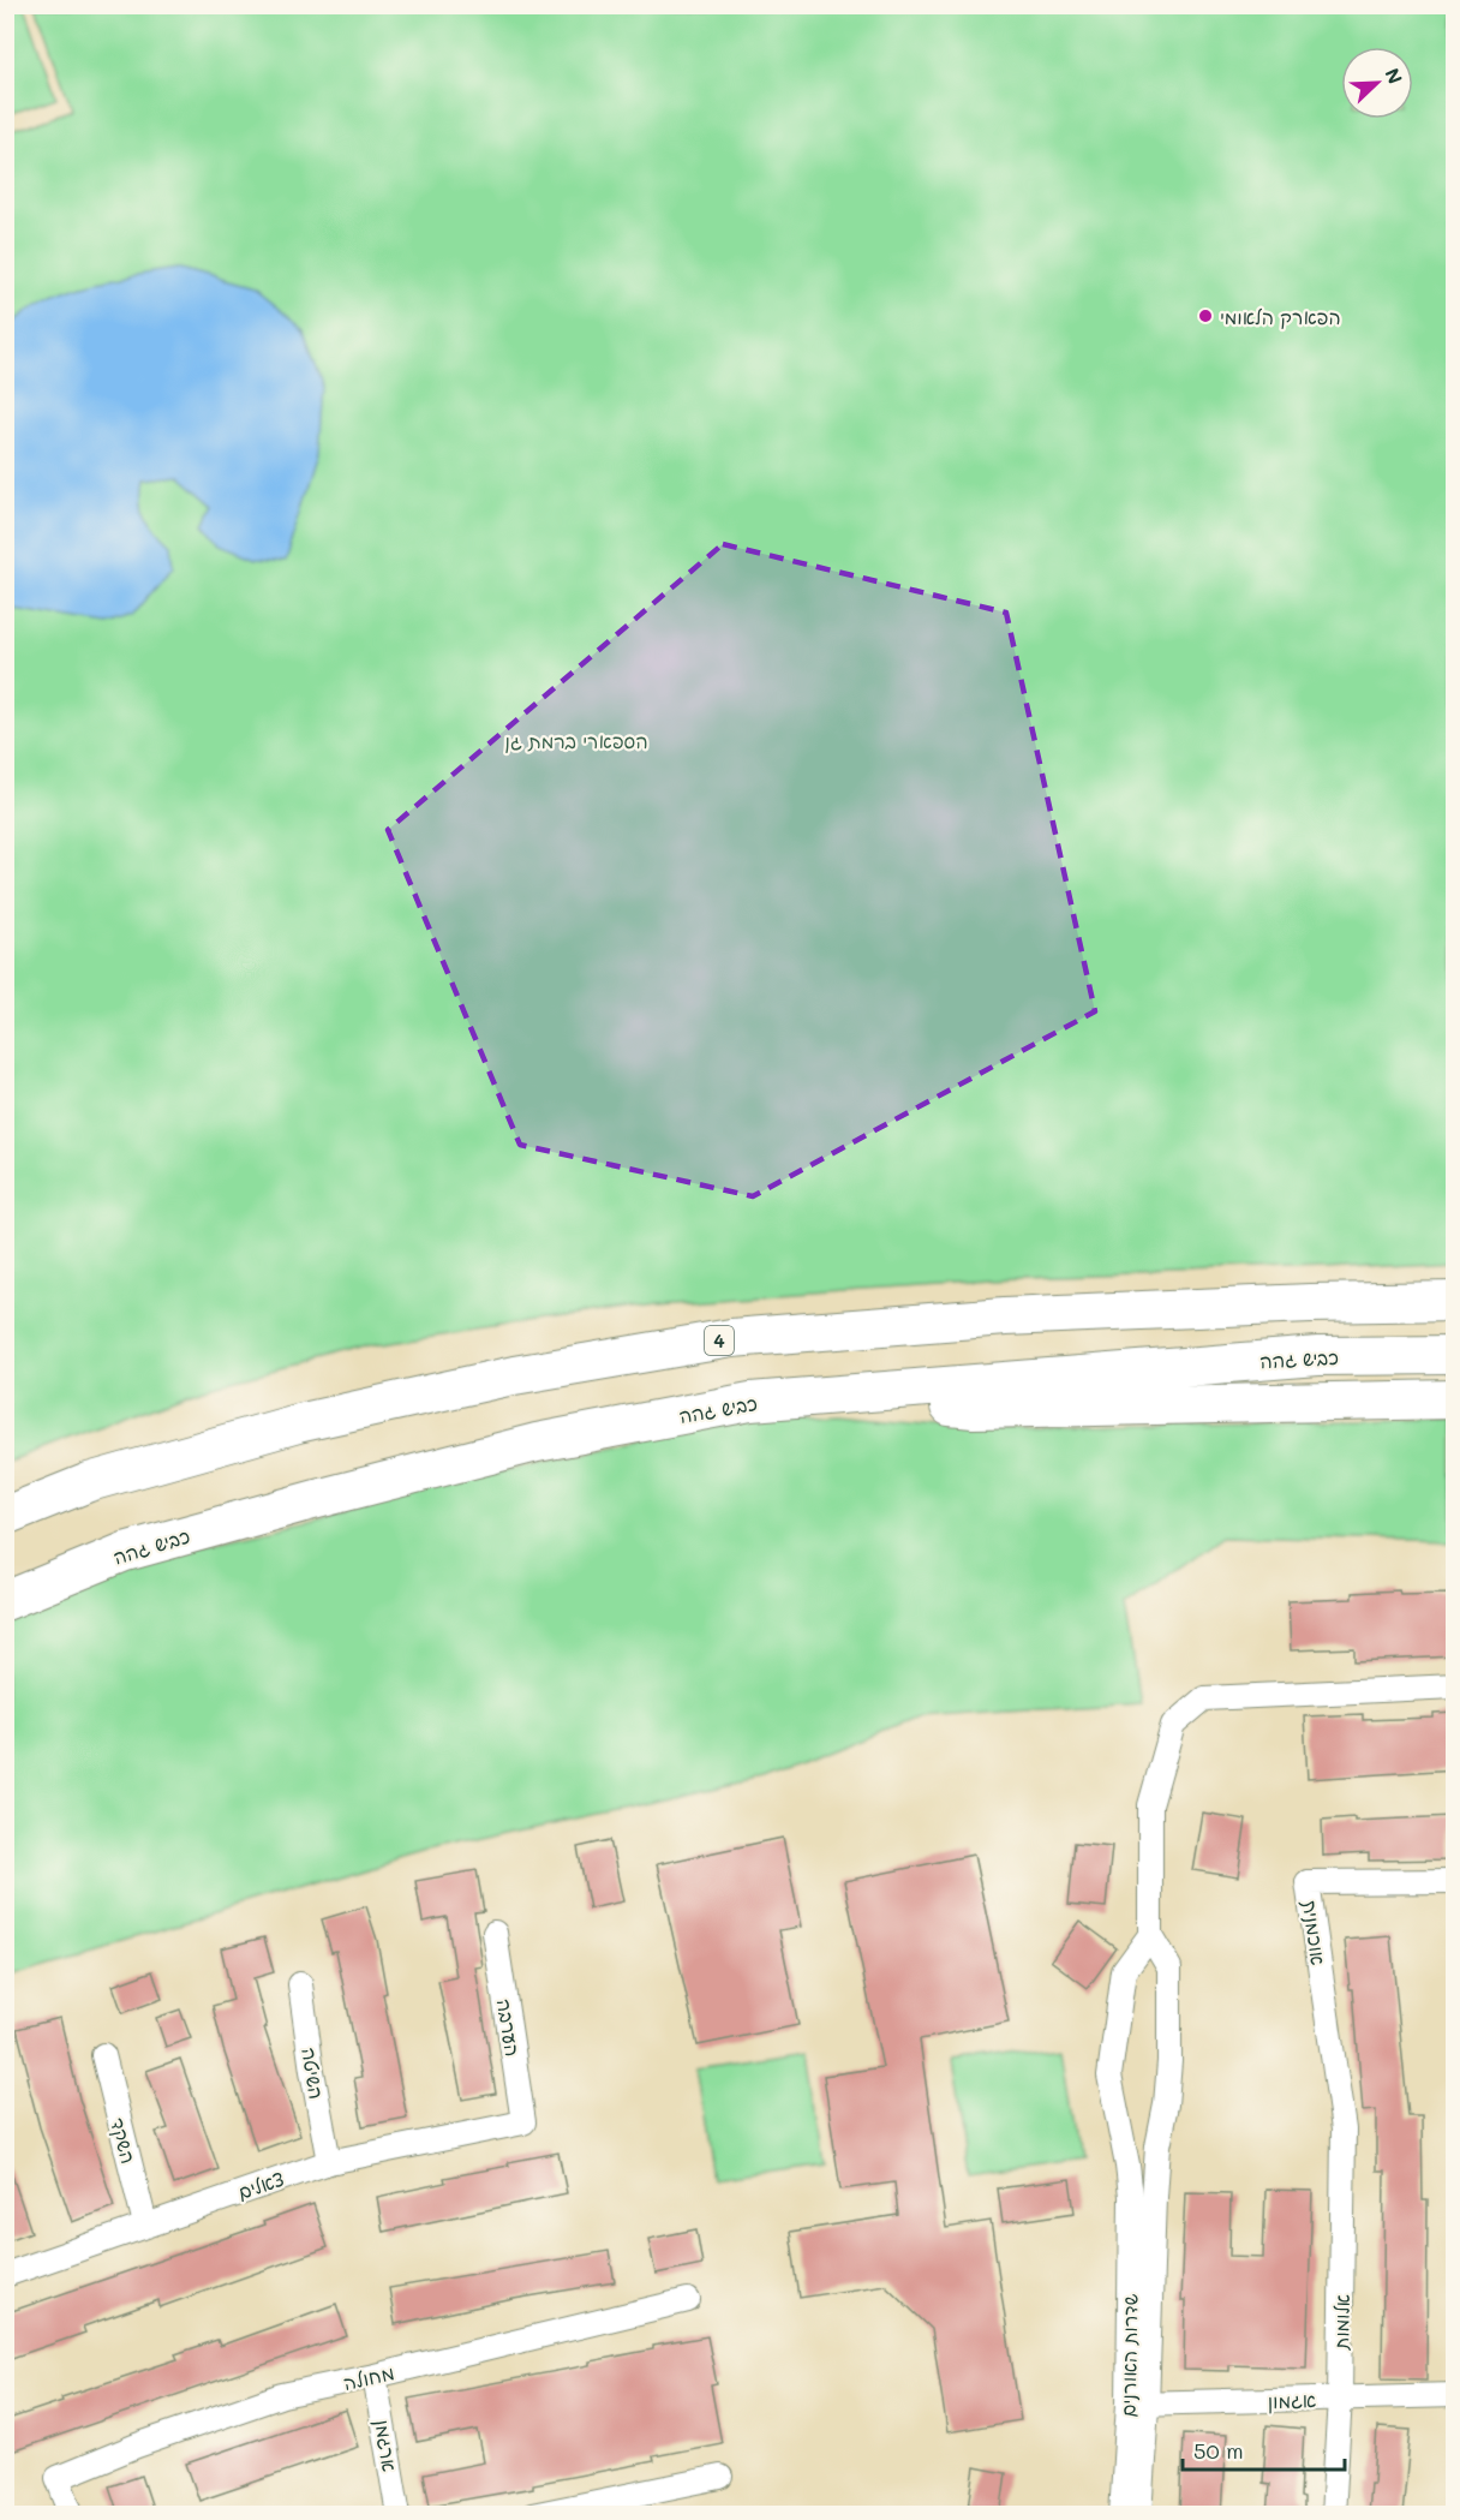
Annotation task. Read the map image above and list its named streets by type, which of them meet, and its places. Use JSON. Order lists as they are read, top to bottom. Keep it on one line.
{"streets":{"highway":["4","כביש גהה"],"street":["אוכמנית","הערבה","השיטה","השקד","צאלים","אלומות","שדרות האורנים","מחולה","אגמון","ארגמן"]},"crossings":[["אוכמנית","אלומות"],["הערבה","צאלים"],["השיטה","צאלים"],["השקד","צאלים"],["אלומות","אגמון"],["שדרות האורנים","אגמון"],["מחולה","ארגמן"]],"parks":["הספארי ברמת גן"],"places":["הפארק הלאומי"],"scale_bar":"50 m","north":"top right"}
